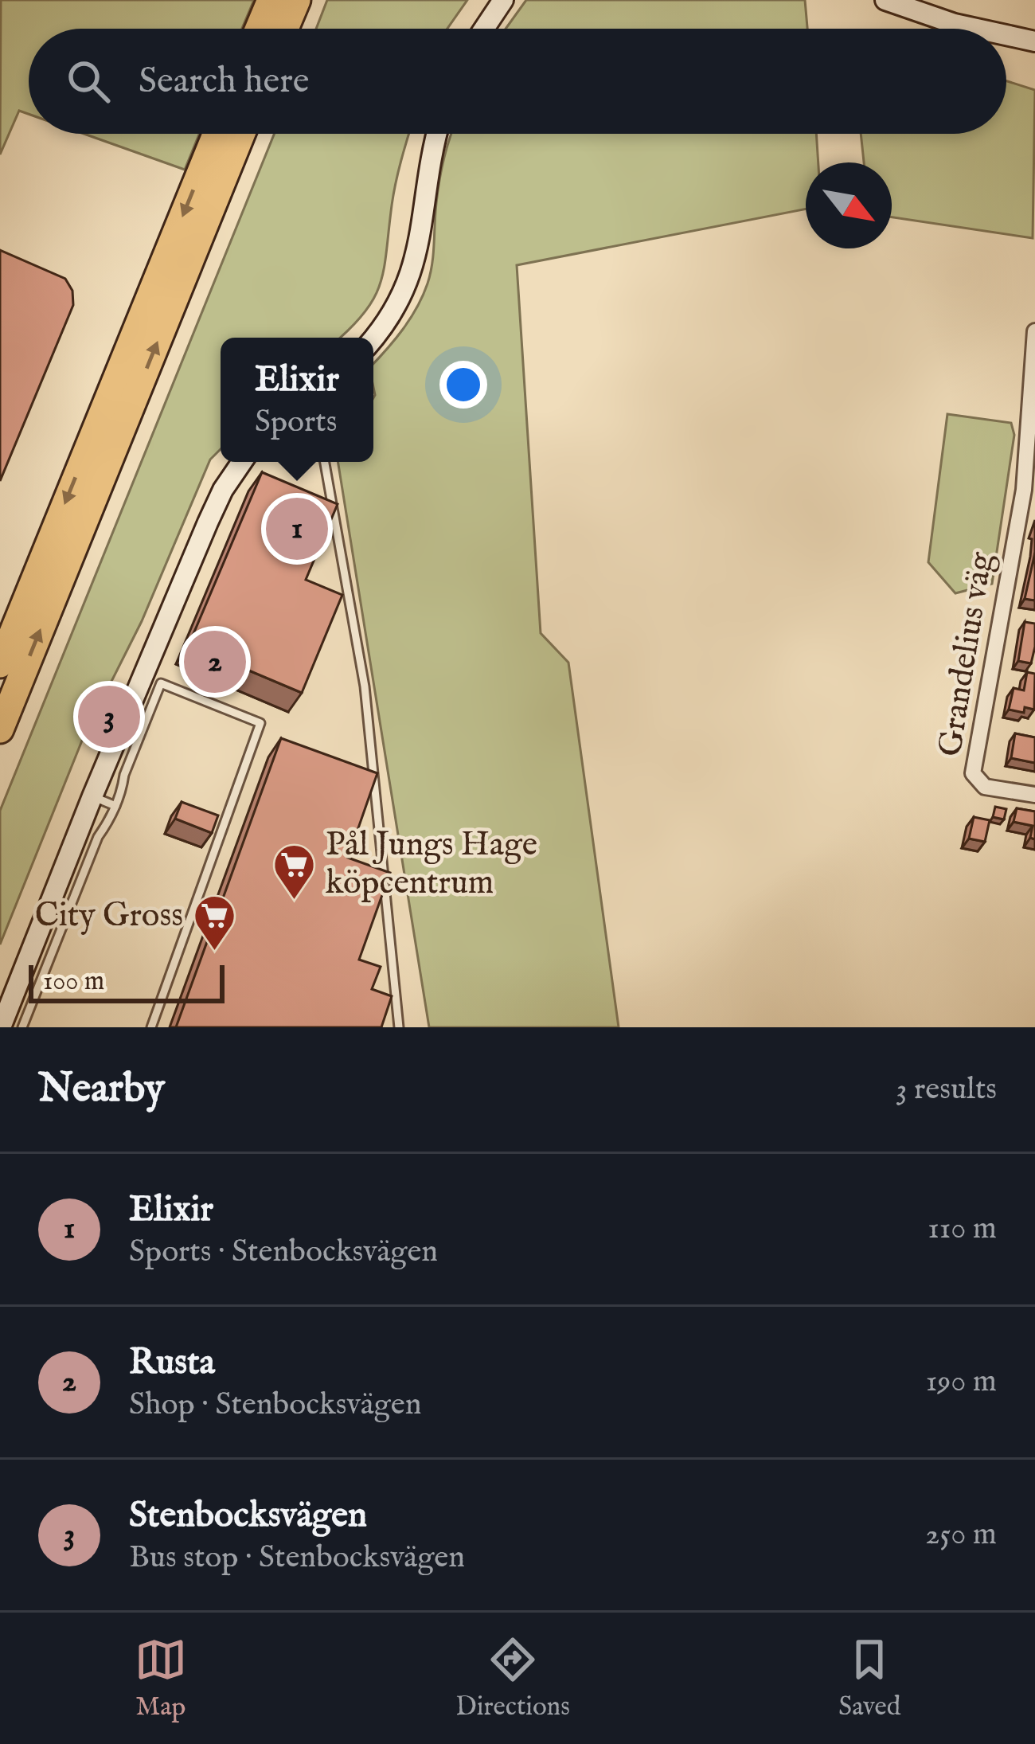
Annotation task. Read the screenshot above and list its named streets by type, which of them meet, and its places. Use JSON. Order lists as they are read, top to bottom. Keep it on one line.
{"streets":{"street":["Grandelius väg"]},"places":{"supermarket":["Pål Jungs Hage köpcentrum","City Gross"]},"scale_bar":"100 m","north":"bottom right","page":{"search":"Search here","popup":["Elixir","Sports"],"pins":["1","2","3"],"scale":"100 m","heading":["Nearby","3 results"],"list":[{"mark":"1","name":"Elixir","note":"Sports · Stenbocksvägen","value":"110 m"},{"mark":"2","name":"Rusta","note":"Shop · Stenbocksvägen","value":"190 m"},{"mark":"3","name":"Stenbocksvägen","note":"Bus stop · Stenbocksvägen","value":"250 m"}],"nav":["Map","Directions","Saved"]}}
